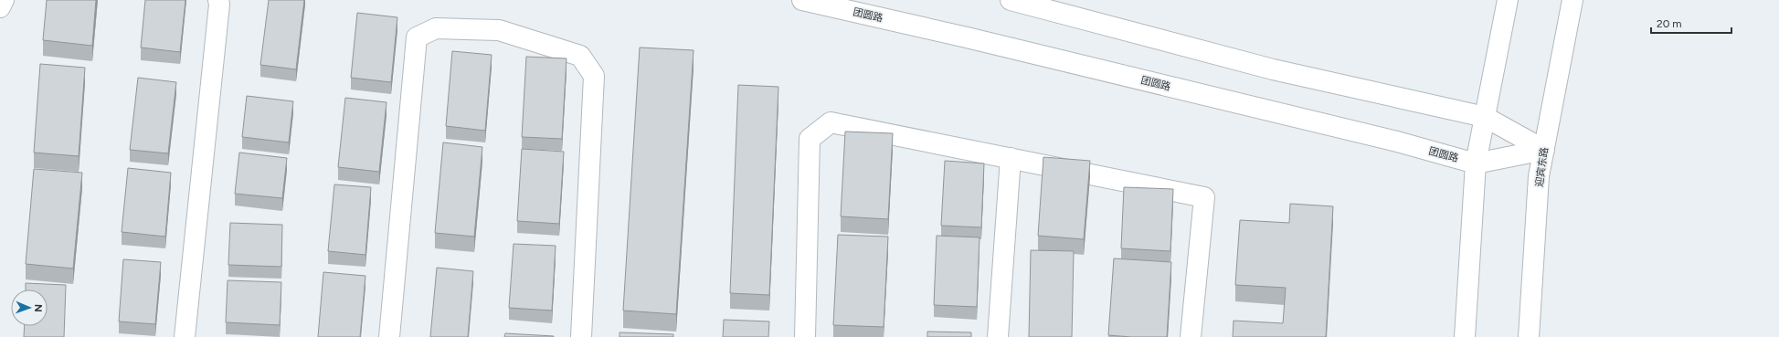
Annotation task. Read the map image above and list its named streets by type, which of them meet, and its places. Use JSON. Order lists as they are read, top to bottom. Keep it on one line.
{"streets":{"main road":["团圆路","迎宾东路"]},"crossings":[["团圆路","迎宾东路"]],"scale_bar":"20 m","north":"right"}
